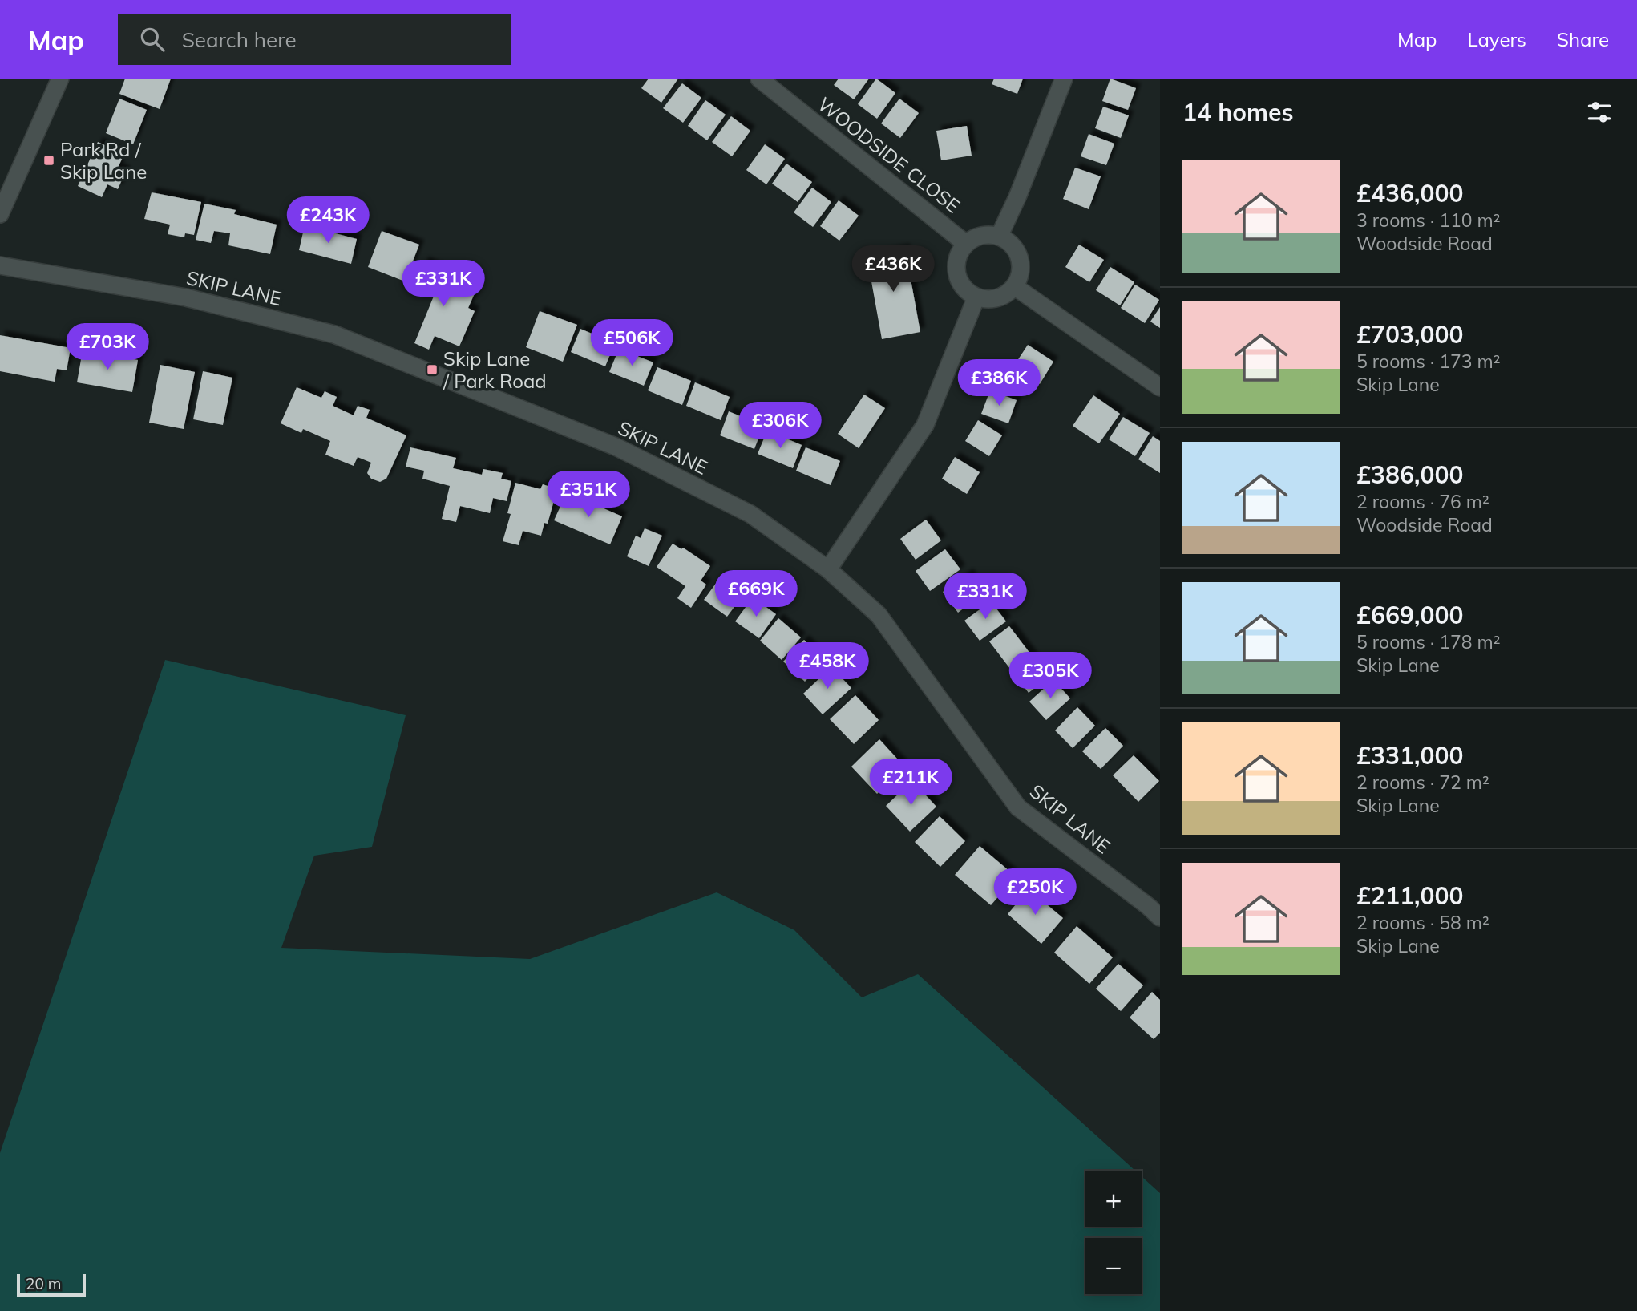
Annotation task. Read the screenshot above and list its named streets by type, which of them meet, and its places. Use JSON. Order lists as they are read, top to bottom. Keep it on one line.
{"streets":{"street":["WOODSIDE CLOSE","SKIP LANE"]},"places":{"transit":["Park Rd / Skip Lane","Skip Lane / Park Road"]},"scale_bar":"20 m","page":{"header":"Map","search":"Search here","nav":["Map","Layers","Share"],"heading":"14 homes","list":[{"name":"£436,000","note":"3 rooms · 110 m² · Woodside Road"},{"name":"£703,000","note":"5 rooms · 173 m² · Skip Lane"},{"name":"£386,000","note":"2 rooms · 76 m² · Woodside Road"},{"name":"£669,000","note":"5 rooms · 178 m² · Skip Lane"},{"name":"£331,000","note":"2 rooms · 72 m² · Skip Lane"},{"name":"£211,000","note":"2 rooms · 58 m² · Skip Lane"}],"price":["£243K","£436K","£331K","£506K","£703K","£386K","£306K","£351K","£669K","£331K","£458K","£305K","£211K","£250K"],"map_buttons":["+","−"],"scale":"20 m"}}
